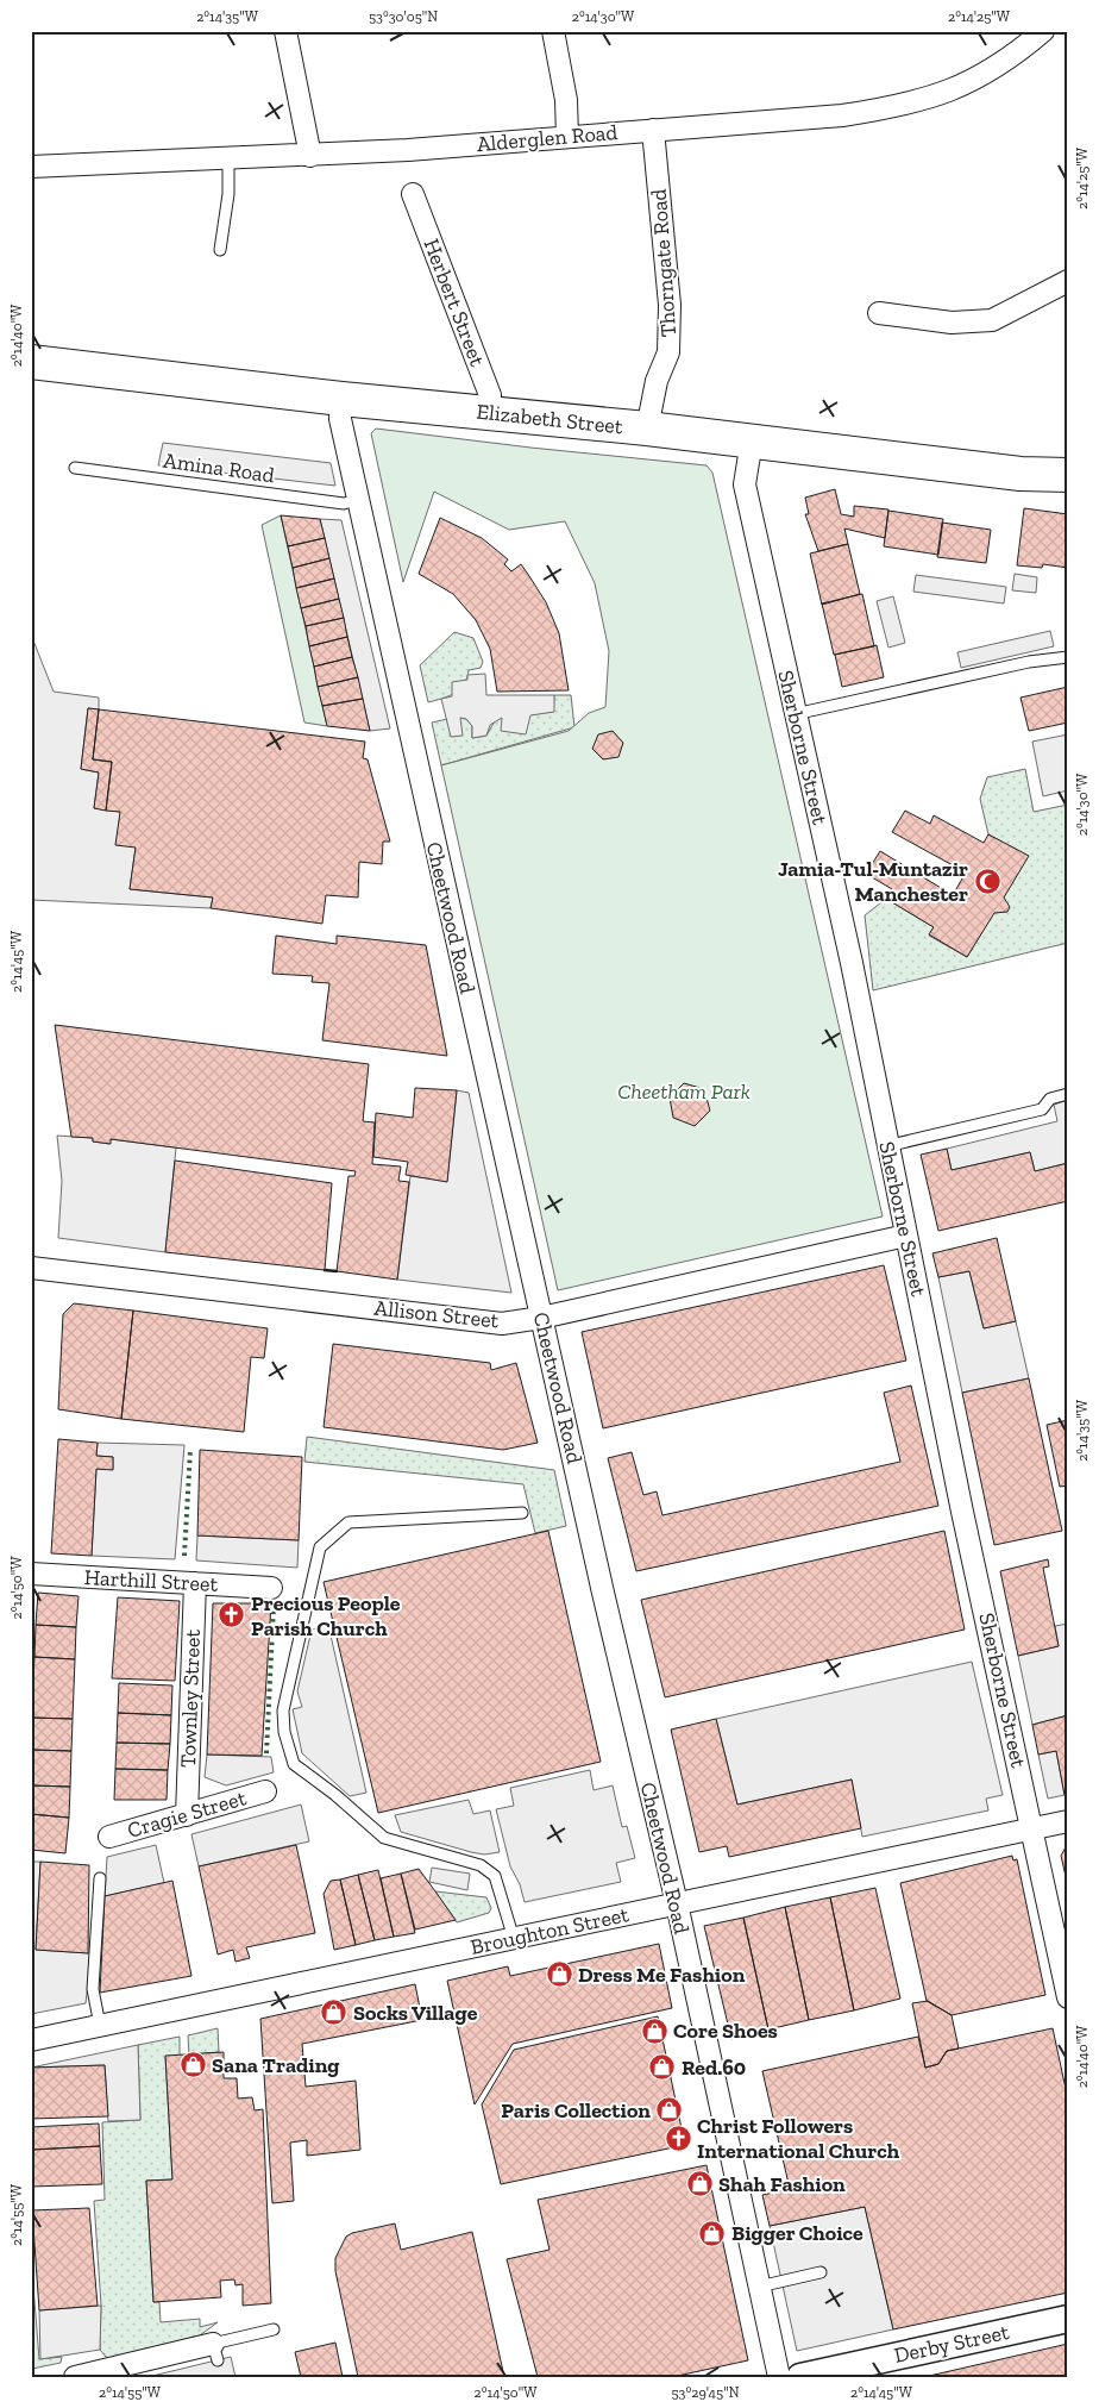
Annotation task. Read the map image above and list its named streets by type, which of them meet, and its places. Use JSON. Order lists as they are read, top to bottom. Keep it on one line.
{"streets":{"highway":["Elizabeth Street"],"street":["Alderglen Road","Thorngate Road","Herbert Street","Sherborne Street","Cheetwood Road","Allison Street","Harthill Street","Townley Street","Cragie Street","Broughton Street","Derby Street"],"lane":["Amina Road"]},"crossings":[["Alderglen Road","Thorngate Road"],["Thorngate Road","Elizabeth Street"],["Herbert Street","Elizabeth Street"],["Elizabeth Street","Sherborne Street"],["Elizabeth Street","Cheetwood Road"],["Amina Road","Cheetwood Road"],["Sherborne Street","Allison Street"],["Sherborne Street","Broughton Street"],["Cheetwood Road","Allison Street"],["Cheetwood Road","Broughton Street"],["Harthill Street","Townley Street"],["Townley Street","Cragie Street"]],"parks":["Cheetham Park"],"places":{"mosque":["Jamia-Tul-Muntazir Manchester"],"church":["Precious People Parish Church","Christ Followers International Church"],"shop":["Dress Me Fashion","Socks Village","Core Shoes","Sana Trading","Red.60","Paris Collection","Shah Fashion","Bigger Choice"]},"coordinates":["2°14'35\"W","53°30'05\"N","2°14'30\"W","2°14'25\"W","2°14'40\"W","2°14'45\"W","2°14'50\"W","2°14'55\"W","53°29'45\"N"]}
